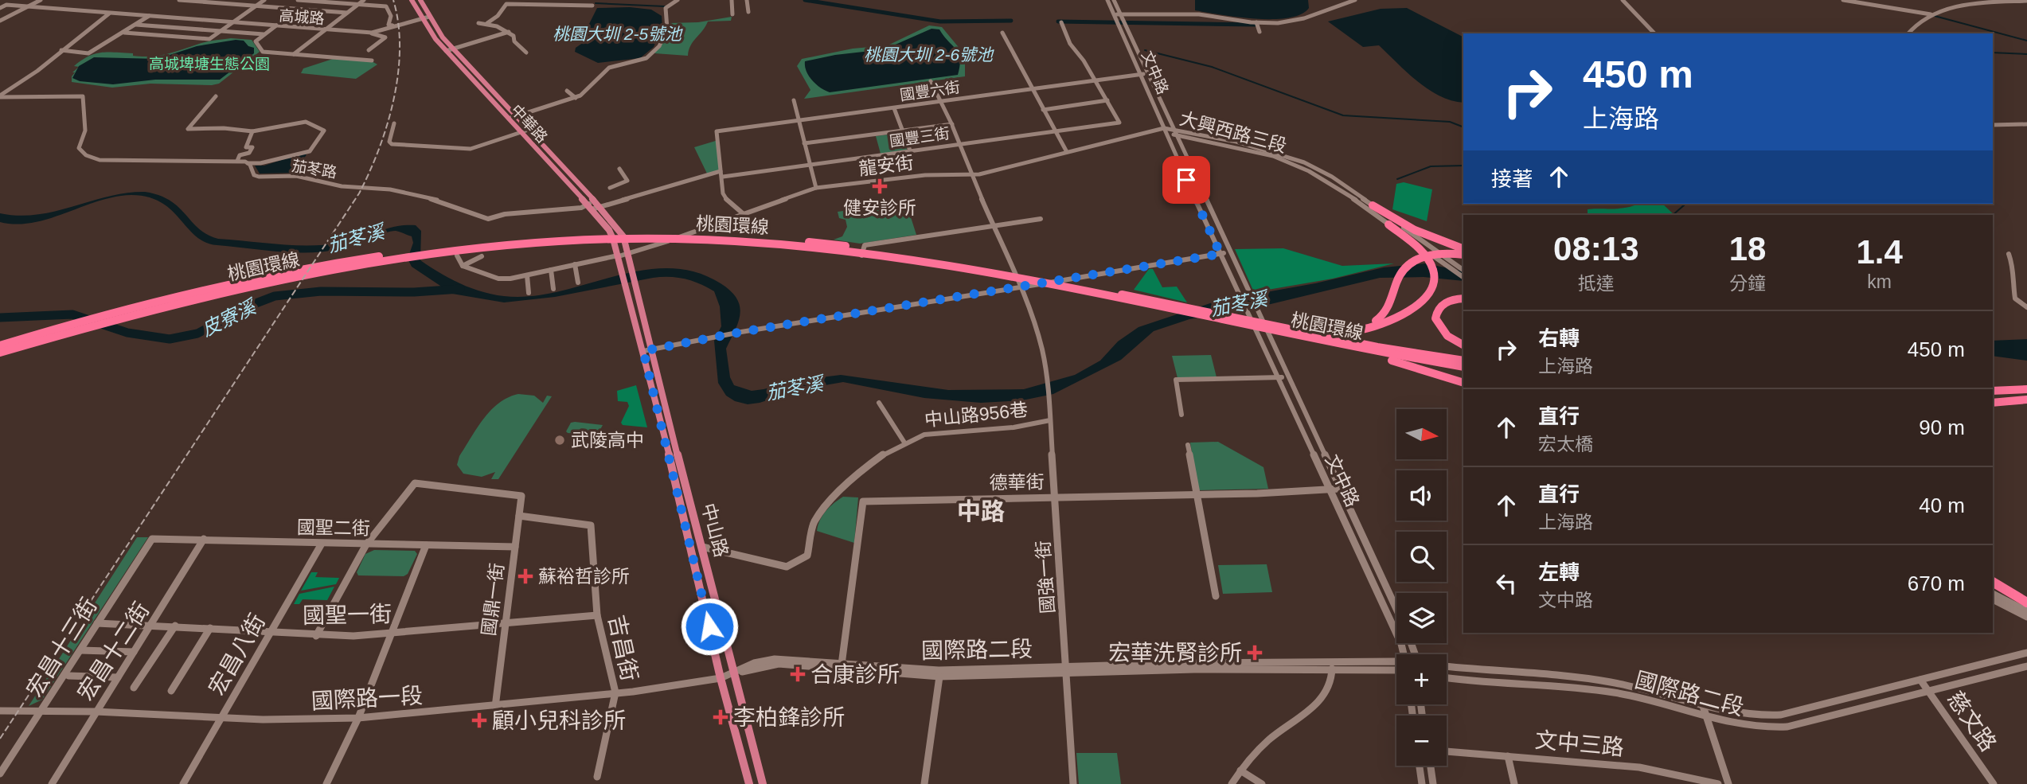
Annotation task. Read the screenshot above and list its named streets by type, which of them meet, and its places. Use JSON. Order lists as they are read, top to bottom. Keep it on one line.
{"streets":{"highway":["桃園環線"],"main road":["中華路","中山路"],"street":["高城路","文中路","國豐六街","大興西路三段","國豐三街","龍安街","茄苳路","中山路956巷","德華街","國聖二街","國強一街","國鼎一街","國聖一街","宏昌十三街","吉昌街","國際路二段","宏昌十二街","宏昌八街","國際路一段","慈文路","文中三路"]},"crossings":[["高城路","中華路"],["文中路","國豐六街"],["文中路","大興西路三段"],["文中路","龍安街"],["文中路","德華街"],["國豐六街","國豐三街"],["中華路","國豐三街"],["中華路","龍安街"],["中華路","茄苳路"],["中華路","中山路"],["大興西路三段","龍安街"],["國豐三街","茄苳路"],["中山路956巷","中山路"],["中山路956巷","國強一街"],["德華街","國強一街"],["德華街","國際路二段"],["國聖二街","國鼎一街"],["國聖二街","宏昌十三街"],["國聖二街","宏昌十二街"],["國聖二街","宏昌八街"],["中山路","國際路二段"],["中山路","國際路一段"],["國強一街","國際路二段"],["國鼎一街","國聖一街"],["國鼎一街","吉昌街"],["國鼎一街","國際路一段"],["國聖一街","宏昌十三街"],["國聖一街","吉昌街"],["國聖一街","宏昌十二街"],["國聖一街","宏昌八街"],["宏昌十三街","國際路一段"],["吉昌街","國際路一段"],["國際路二段","國際路一段"],["國際路二段","慈文路"],["宏昌十二街","國際路一段"],["宏昌八街","國際路一段"]],"districts":["中路"],"water":["桃園大圳 2-5號池","桃園大圳 2-6號池","茄苳溪","皮寮溪"],"parks":["高城埤塘生態公園"],"places":{"health":["健安診所","蘇裕哲診所","宏華洗腎診所","合康診所","李柏鋒診所","顧小兒科診所"],"other":["武陵高中"]},"north":"right","page":{"turn":["450 m","上海路"],"then":"接著","eta":["08:13","抵達","18","分鐘","1.4","km"],"list":[{"name":"右轉","note":"上海路","value":"450 m"},{"name":"直行","note":"宏太橋","value":"90 m"},{"name":"直行","note":"上海路","value":"40 m"},{"name":"左轉","note":"文中路","value":"670 m"}],"map_buttons":["+","−"]}}
